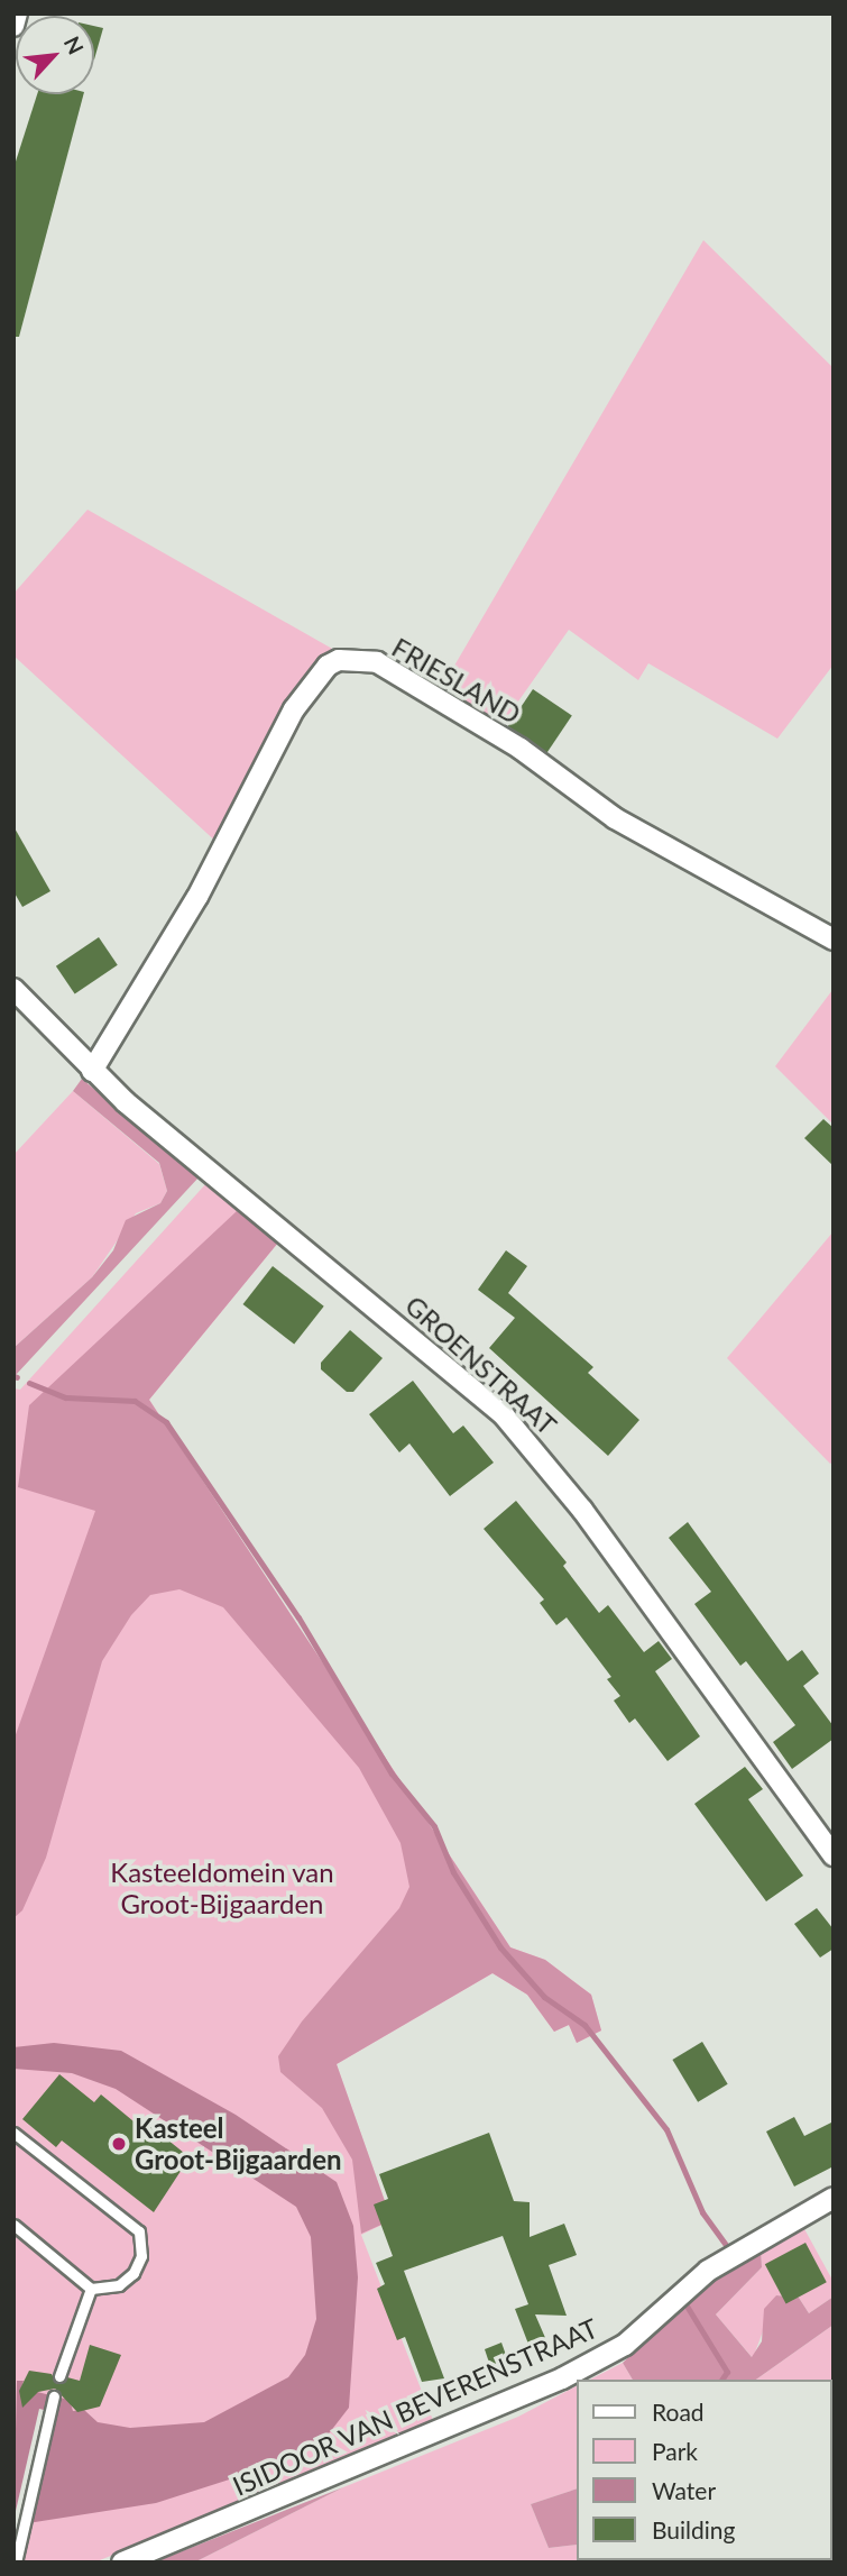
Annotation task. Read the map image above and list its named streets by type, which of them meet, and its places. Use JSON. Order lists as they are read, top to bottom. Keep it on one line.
{"streets":{"street":["FRIESLAND","GROENSTRAAT","ISIDOOR VAN BEVERENSTRAAT"]},"crossings":[["FRIESLAND","GROENSTRAAT"]],"parks":["Kasteeldomein van Groot-Bijgaarden"],"places":["Kasteel Groot-Bijgaarden"],"legend":["Road","Park","Water","Building"],"north":"top right"}
